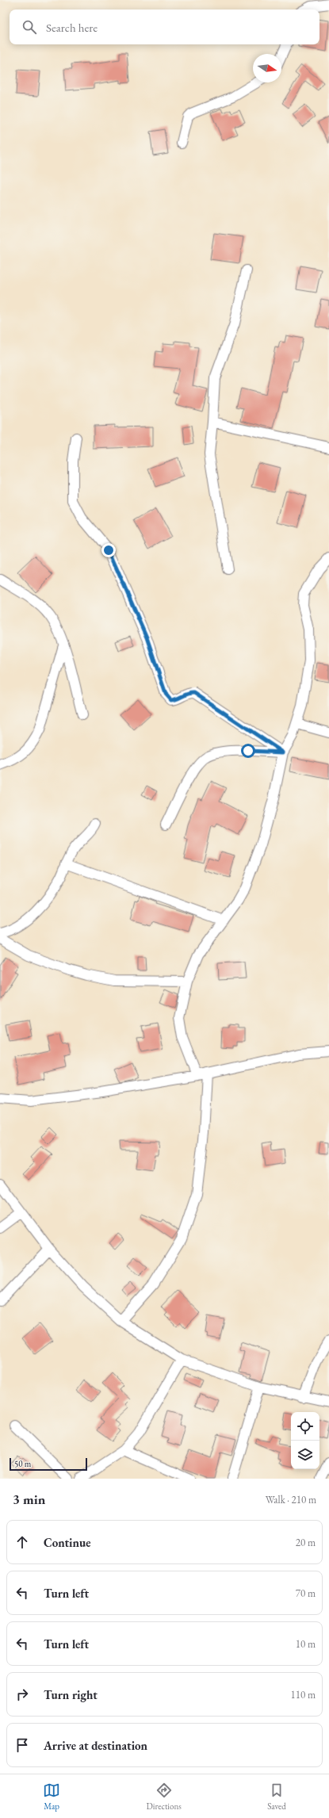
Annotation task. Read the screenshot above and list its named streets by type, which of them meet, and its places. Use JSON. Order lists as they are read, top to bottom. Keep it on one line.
{"scale_bar":"50 m","north":"right","page":{"search":"Search here","scale":"50 m","heading":["3 min","Walk · 210 m"],"list":[["Continue","20 m"],["Turn left","70 m"],["Turn left","10 m"],["Turn right","110 m"],"Arrive at destination"],"nav":["Map","Directions","Saved"]}}
